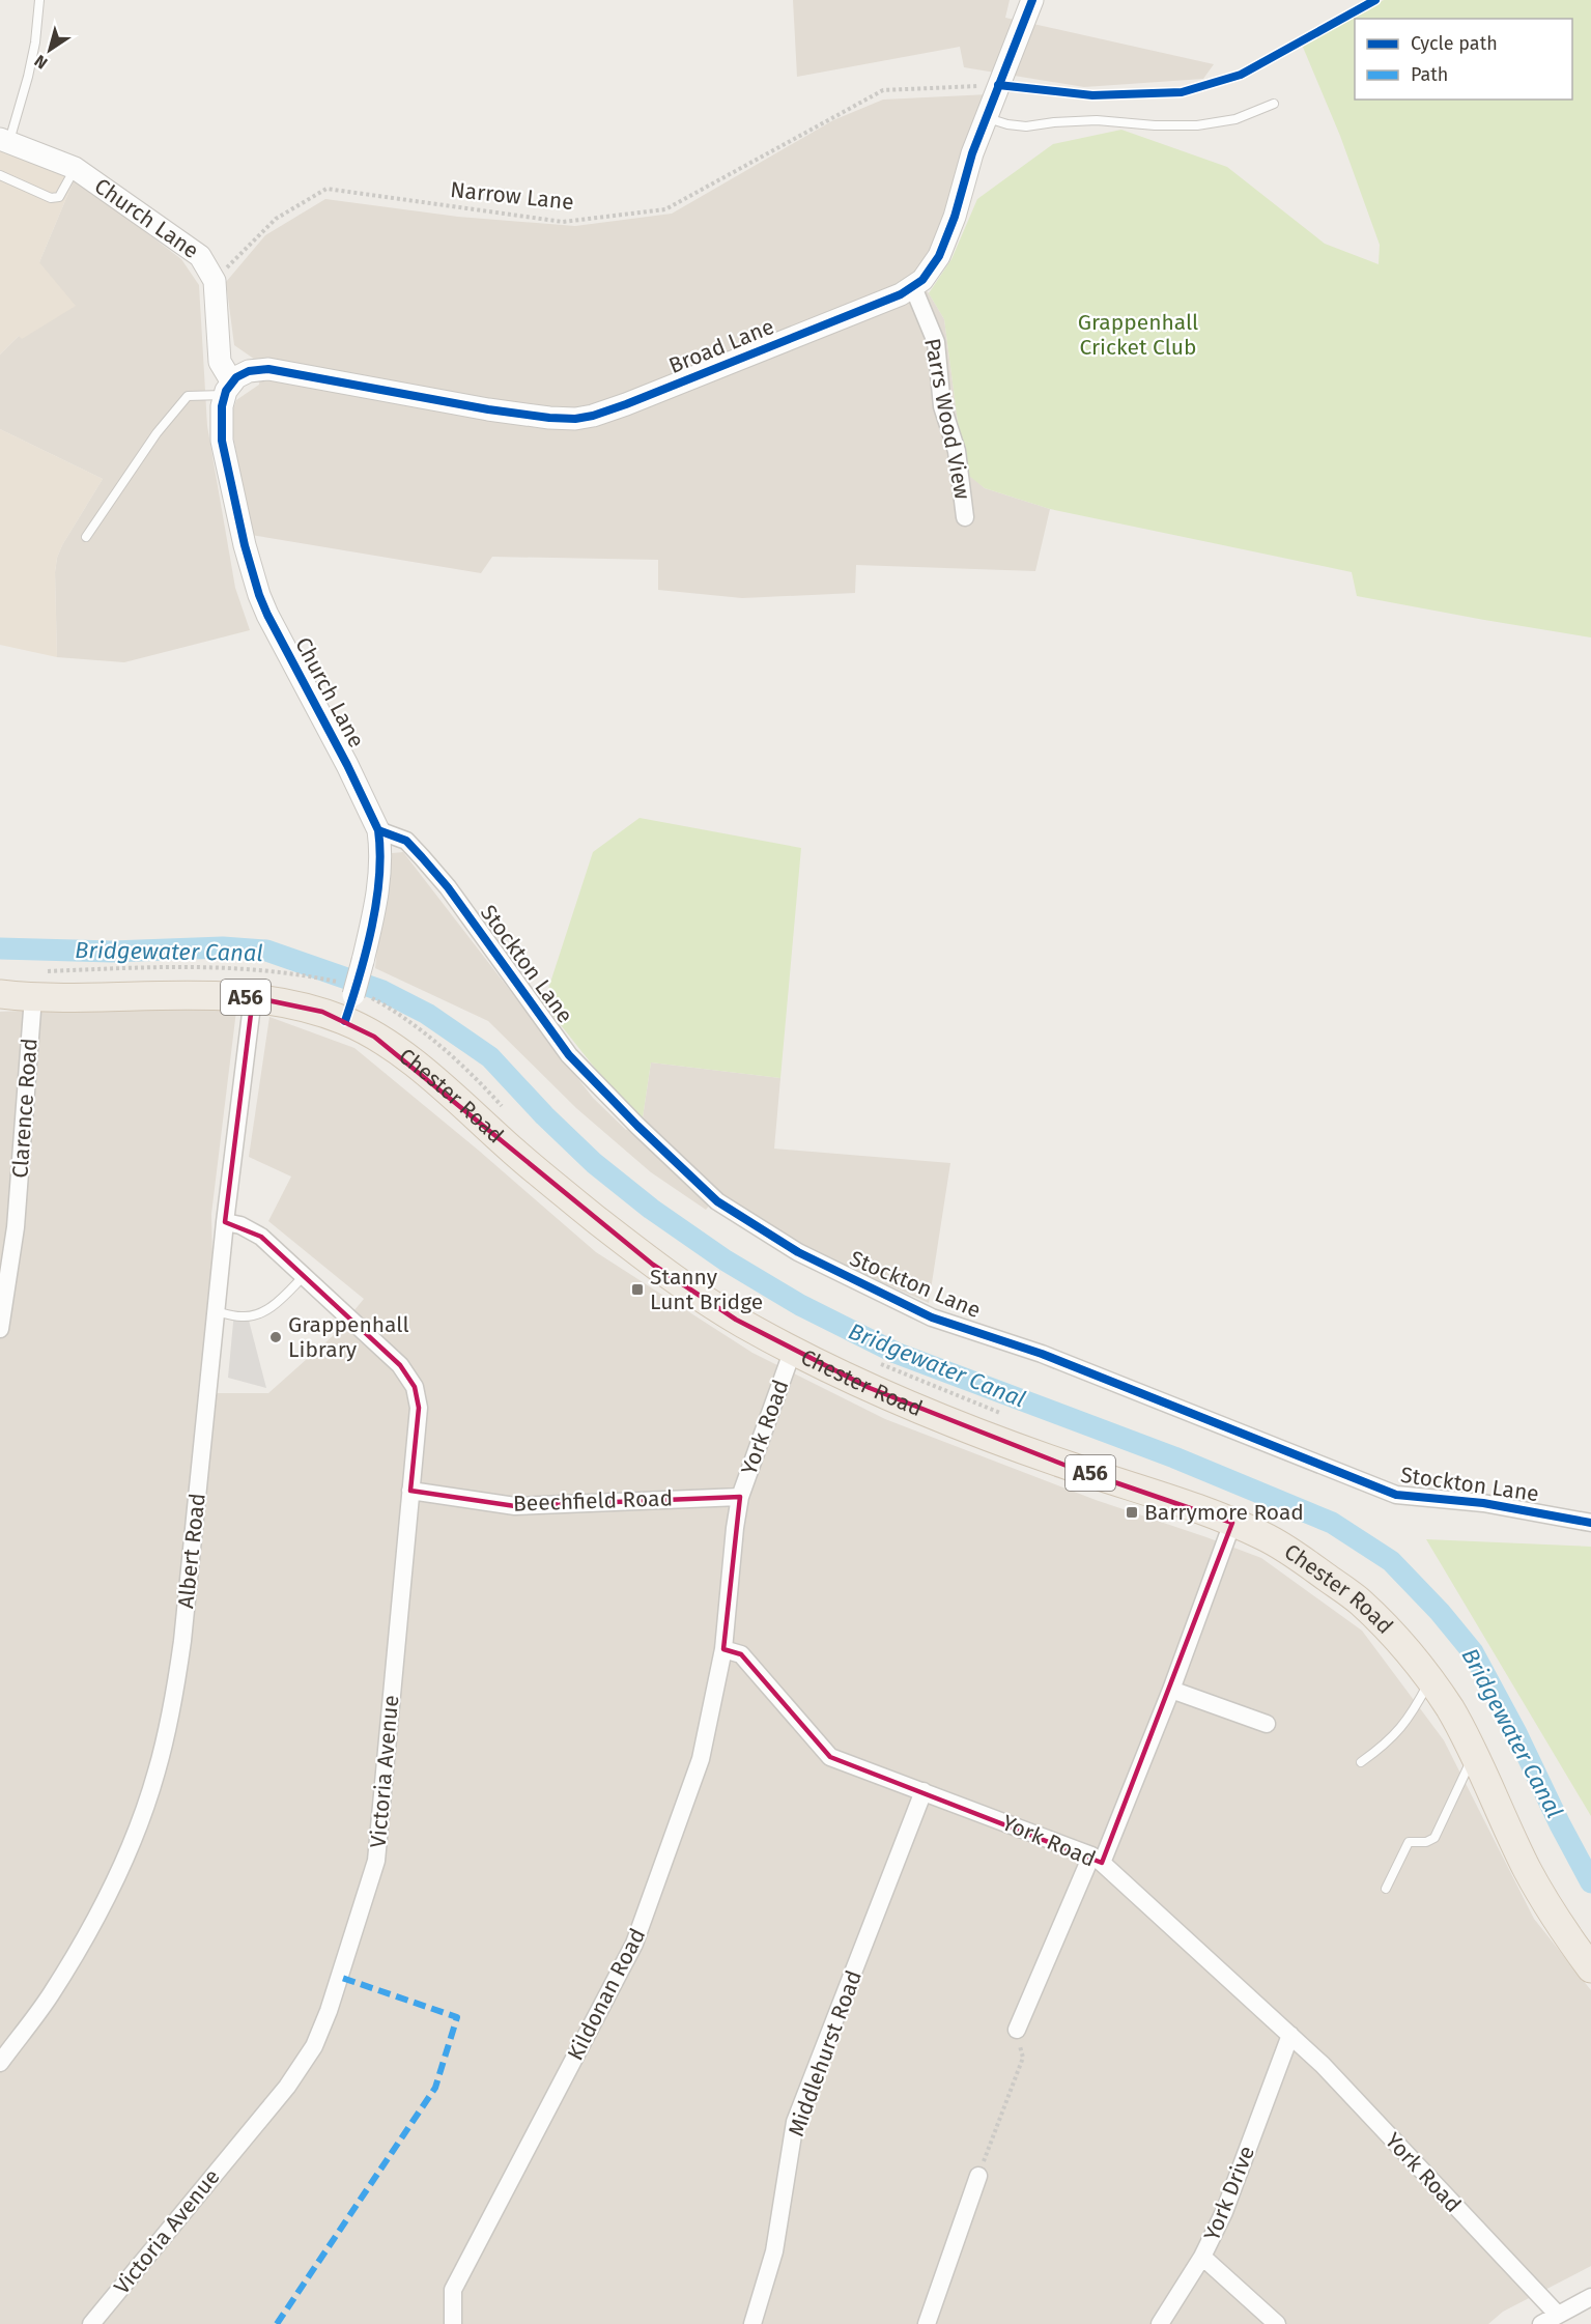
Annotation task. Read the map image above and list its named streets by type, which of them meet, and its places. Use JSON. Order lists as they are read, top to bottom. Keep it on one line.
{"streets":{"main road":["A56","Chester Road"],"street":["Church Lane","Broad Lane","Parrs Wood View","Stockton Lane","Clarence Road","York Road","Beechfield Road","Albert Road","Victoria Avenue","Kildonan Road","Middlehurst Road","York Drive"],"path":["Narrow Lane"]},"crossings":[["Narrow Lane","Church Lane"],["Narrow Lane","Broad Lane"],["Church Lane","Broad Lane"],["Church Lane","Stockton Lane"],["Church Lane","Chester Road"],["Broad Lane","Parrs Wood View"],["Chester Road","Clarence Road"],["Chester Road","York Road"],["Chester Road","Albert Road"],["York Road","Beechfield Road"],["York Road","Kildonan Road"],["York Road","Middlehurst Road"],["York Road","York Drive"],["Beechfield Road","Victoria Avenue"],["Albert Road","Victoria Avenue"]],"water":["Bridgewater Canal"],"parks":["Grappenhall Cricket Club"],"places":{"transit":["Stanny Lunt Bridge","Barrymore Road"],"other":["Grappenhall Library"]},"legend":["Cycle path","Path"],"north":"bottom left"}
